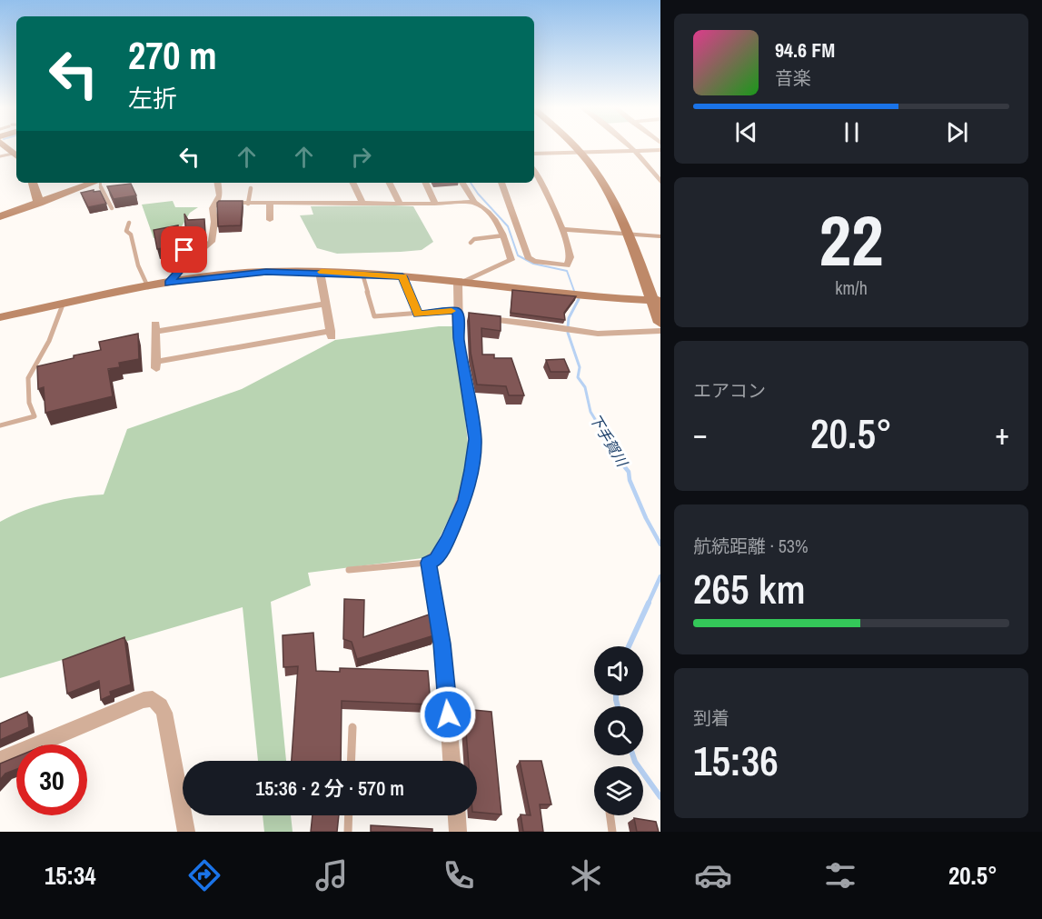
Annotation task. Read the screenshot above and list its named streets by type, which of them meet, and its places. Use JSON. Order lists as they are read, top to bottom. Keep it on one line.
{"water":["下手賀川"],"page":{"turn":["270 m","左折"],"song":["94.6 FM","音楽"],"tile":[["22","km/h"],"エアコン",["航続距離 · 53%","265 km"],["到着","15:36"]],"heat":["−","20.5°","+"],"limit":"30","trip":"15:36 · 2 分 · 570 m","tabs":["15:34","20.5°"]}}
